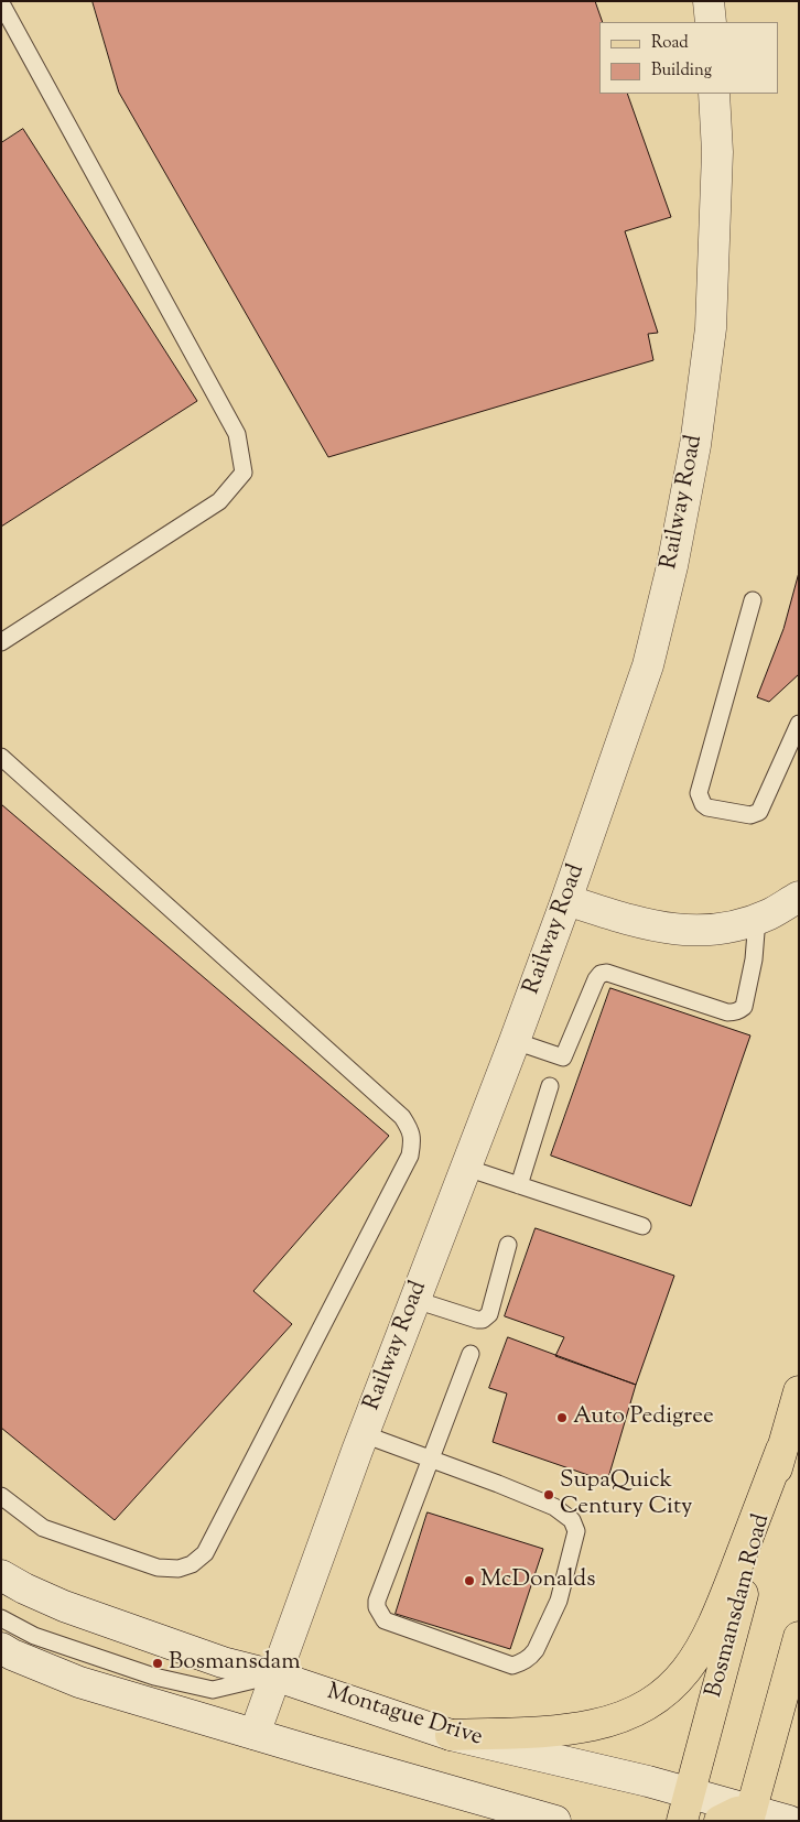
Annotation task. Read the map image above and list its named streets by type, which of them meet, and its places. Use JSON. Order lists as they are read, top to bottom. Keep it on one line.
{"streets":{"main road":["Bosmansdam Road"],"street":["Railway Road","Montague Drive"]},"crossings":[["Railway Road","Montague Drive"],["Bosmansdam Road","Montague Drive"]],"places":["Auto Pedigree","SupaQuick Century City","McDonalds","Bosmansdam"],"legend":["Road","Building"]}
